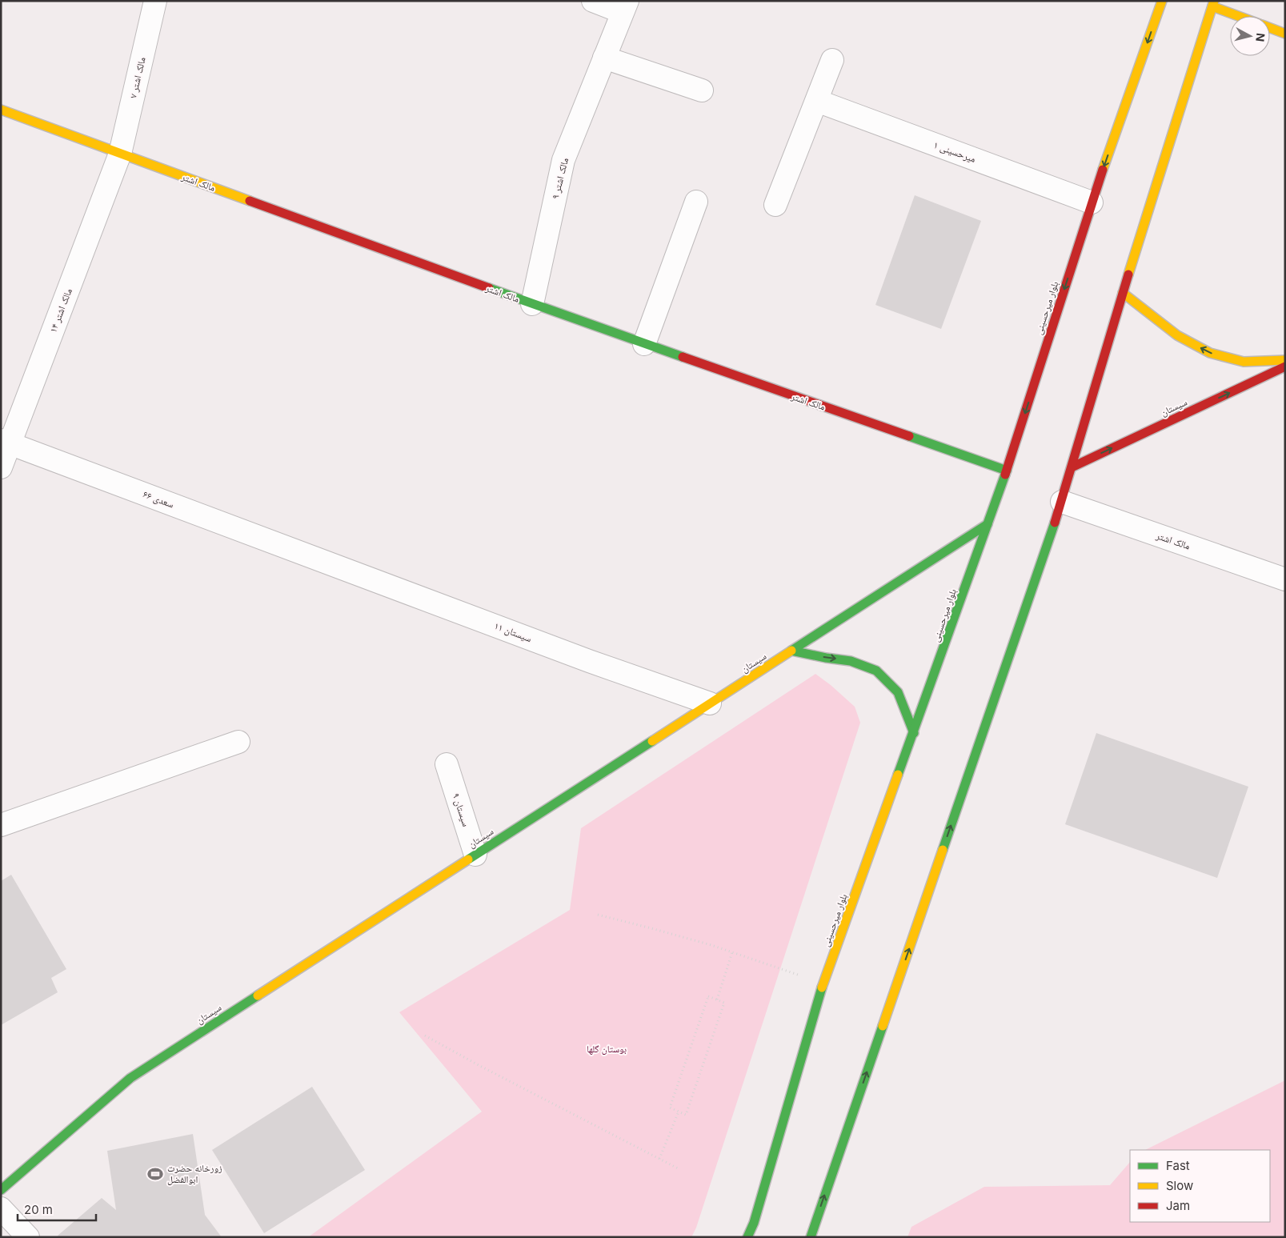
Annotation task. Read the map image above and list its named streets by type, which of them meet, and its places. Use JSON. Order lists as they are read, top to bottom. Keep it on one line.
{"streets":{"street":["مالک اشتر ۷","میرحسینی ۱","مالک اشتر ۹","مالک اشتر","بلوار میرحسینی","مالک اشتر ۱۴","سیستان","سعدی ۶۶","سیستان ۱۱","سیستان ۹"]},"crossings":[["مالک اشتر ۷","مالک اشتر"],["مالک اشتر ۷","مالک اشتر ۱۴"],["میرحسینی ۱","بلوار میرحسینی"],["مالک اشتر ۹","مالک اشتر"],["مالک اشتر","بلوار میرحسینی"],["مالک اشتر","مالک اشتر ۱۴"],["بلوار میرحسینی","سیستان"],["مالک اشتر ۱۴","سعدی ۶۶"],["سیستان","سیستان ۱۱"],["سیستان","سیستان ۹"],["سعدی ۶۶","سیستان ۱۱"]],"parks":["بوستان گلها"],"places":{"sports":["زورخانه حضرت ابوالفضل"]},"legend":["Fast","Slow","Jam"],"scale_bar":"20 m","north":"right"}
